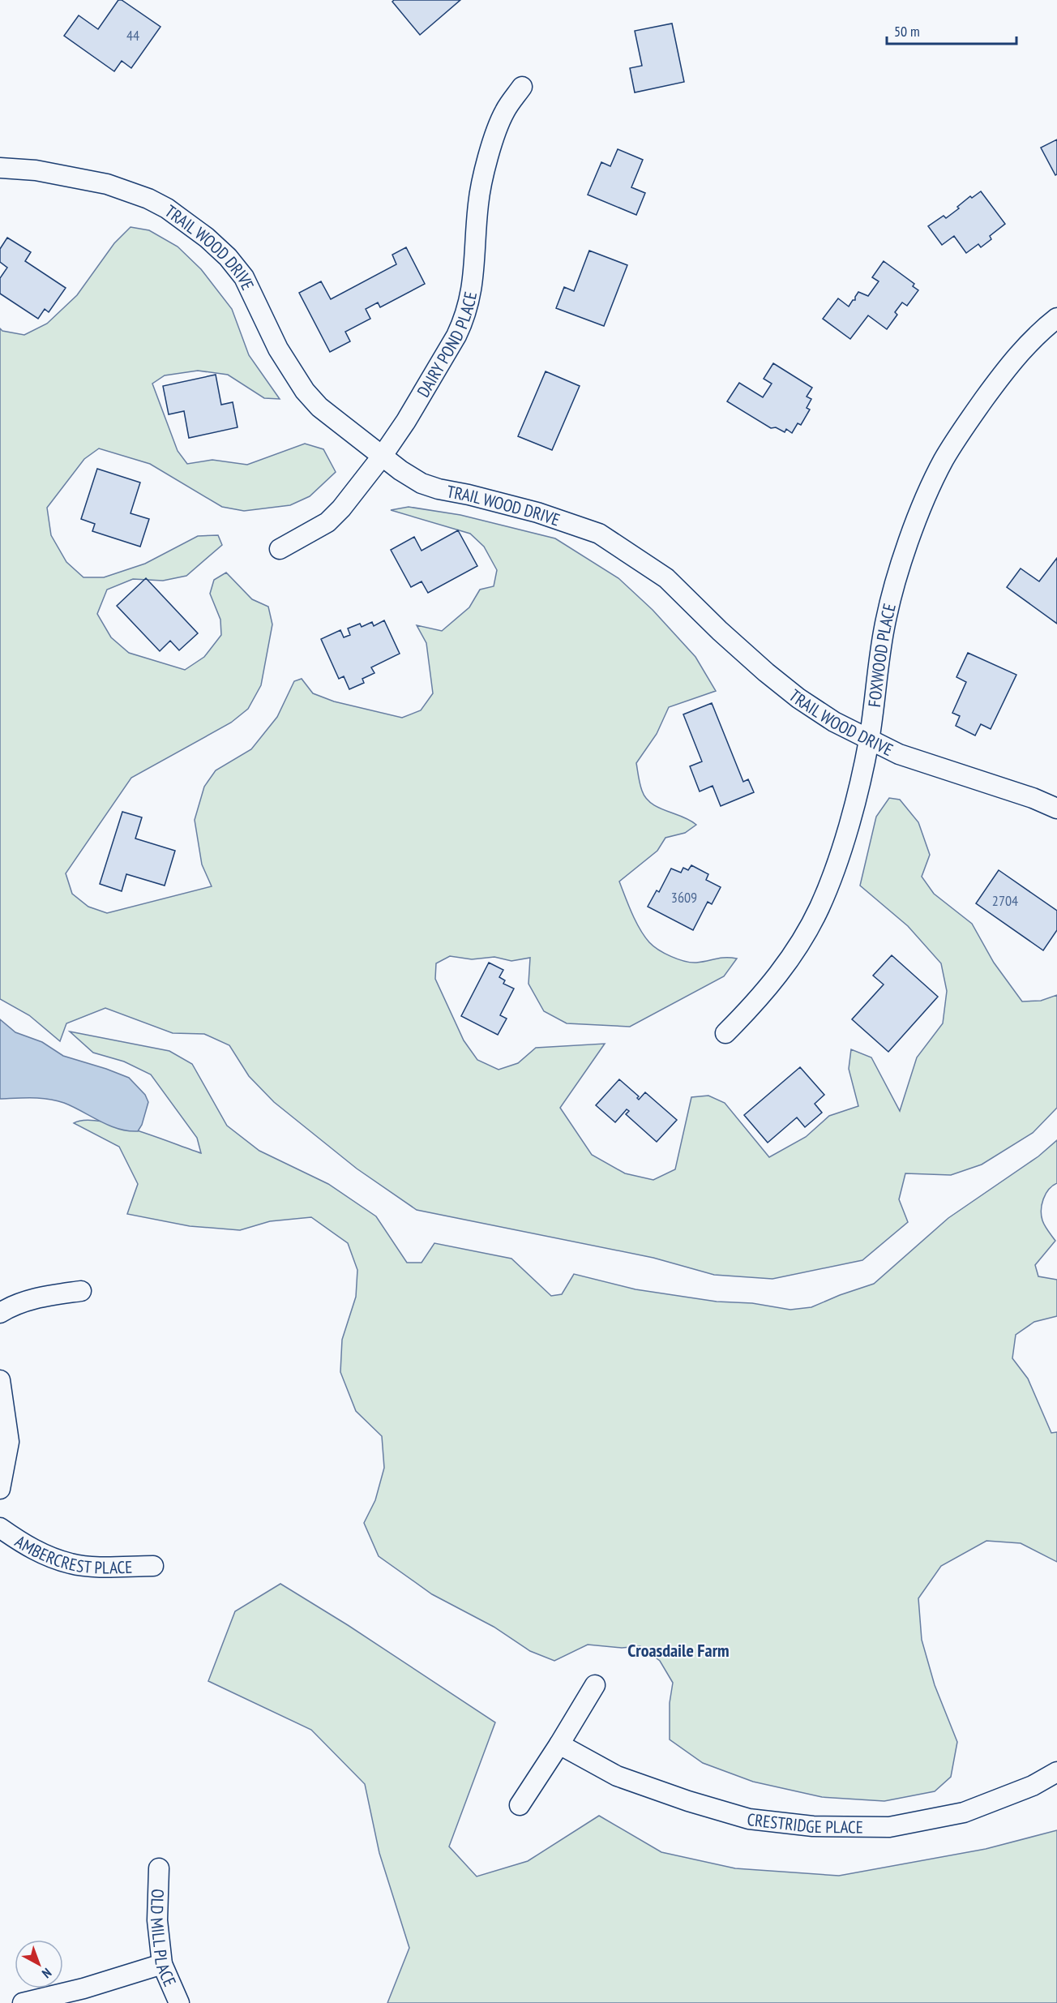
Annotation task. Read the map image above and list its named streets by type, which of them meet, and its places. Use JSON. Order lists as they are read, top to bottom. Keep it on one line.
{"streets":{"street":["TRAIL WOOD DRIVE","DAIRY POND PLACE","FOXWOOD PLACE","AMBERCREST PLACE","CRESTRIDGE PLACE","OLD MILL PLACE"]},"crossings":[["TRAIL WOOD DRIVE","DAIRY POND PLACE"],["TRAIL WOOD DRIVE","FOXWOOD PLACE"]],"districts":["Croasdaile Farm"],"house_numbers":["44","3609","2704"],"scale_bar":"50 m","north":"bottom right"}
